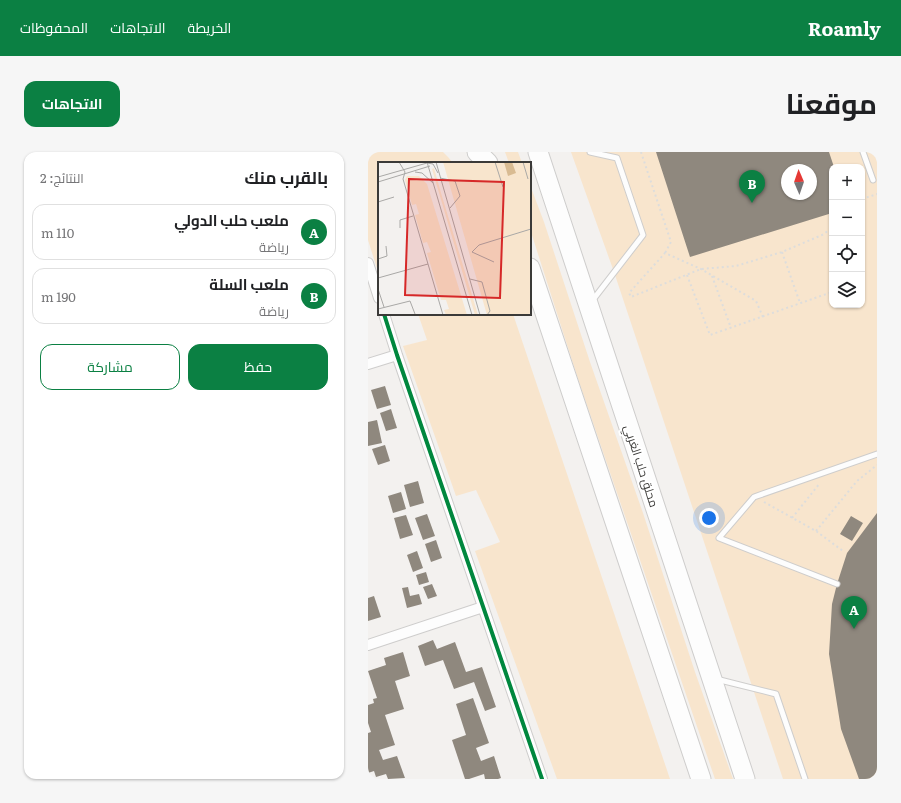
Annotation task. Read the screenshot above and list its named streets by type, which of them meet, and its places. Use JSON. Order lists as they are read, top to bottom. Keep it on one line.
{"streets":{"highway":["محلق حلب الغربي"]},"north":"top","page":{"header":"Roamly","nav":["الخريطة","الاتجاهات","المحفوظات"],"title":"موقعنا","buttons":["الاتجاهات",["حفظ","مشاركة"]],"heading":["بالقرب منك","النتائج: 2"],"map_buttons":["+","−"],"pins":["B","A"],"list":[{"mark":"A","name":"ملعب حلب الدولي","note":"رياضة","value":"110 m"},{"mark":"B","name":"ملعب السلة","note":"رياضة","value":"190 m"}]}}
